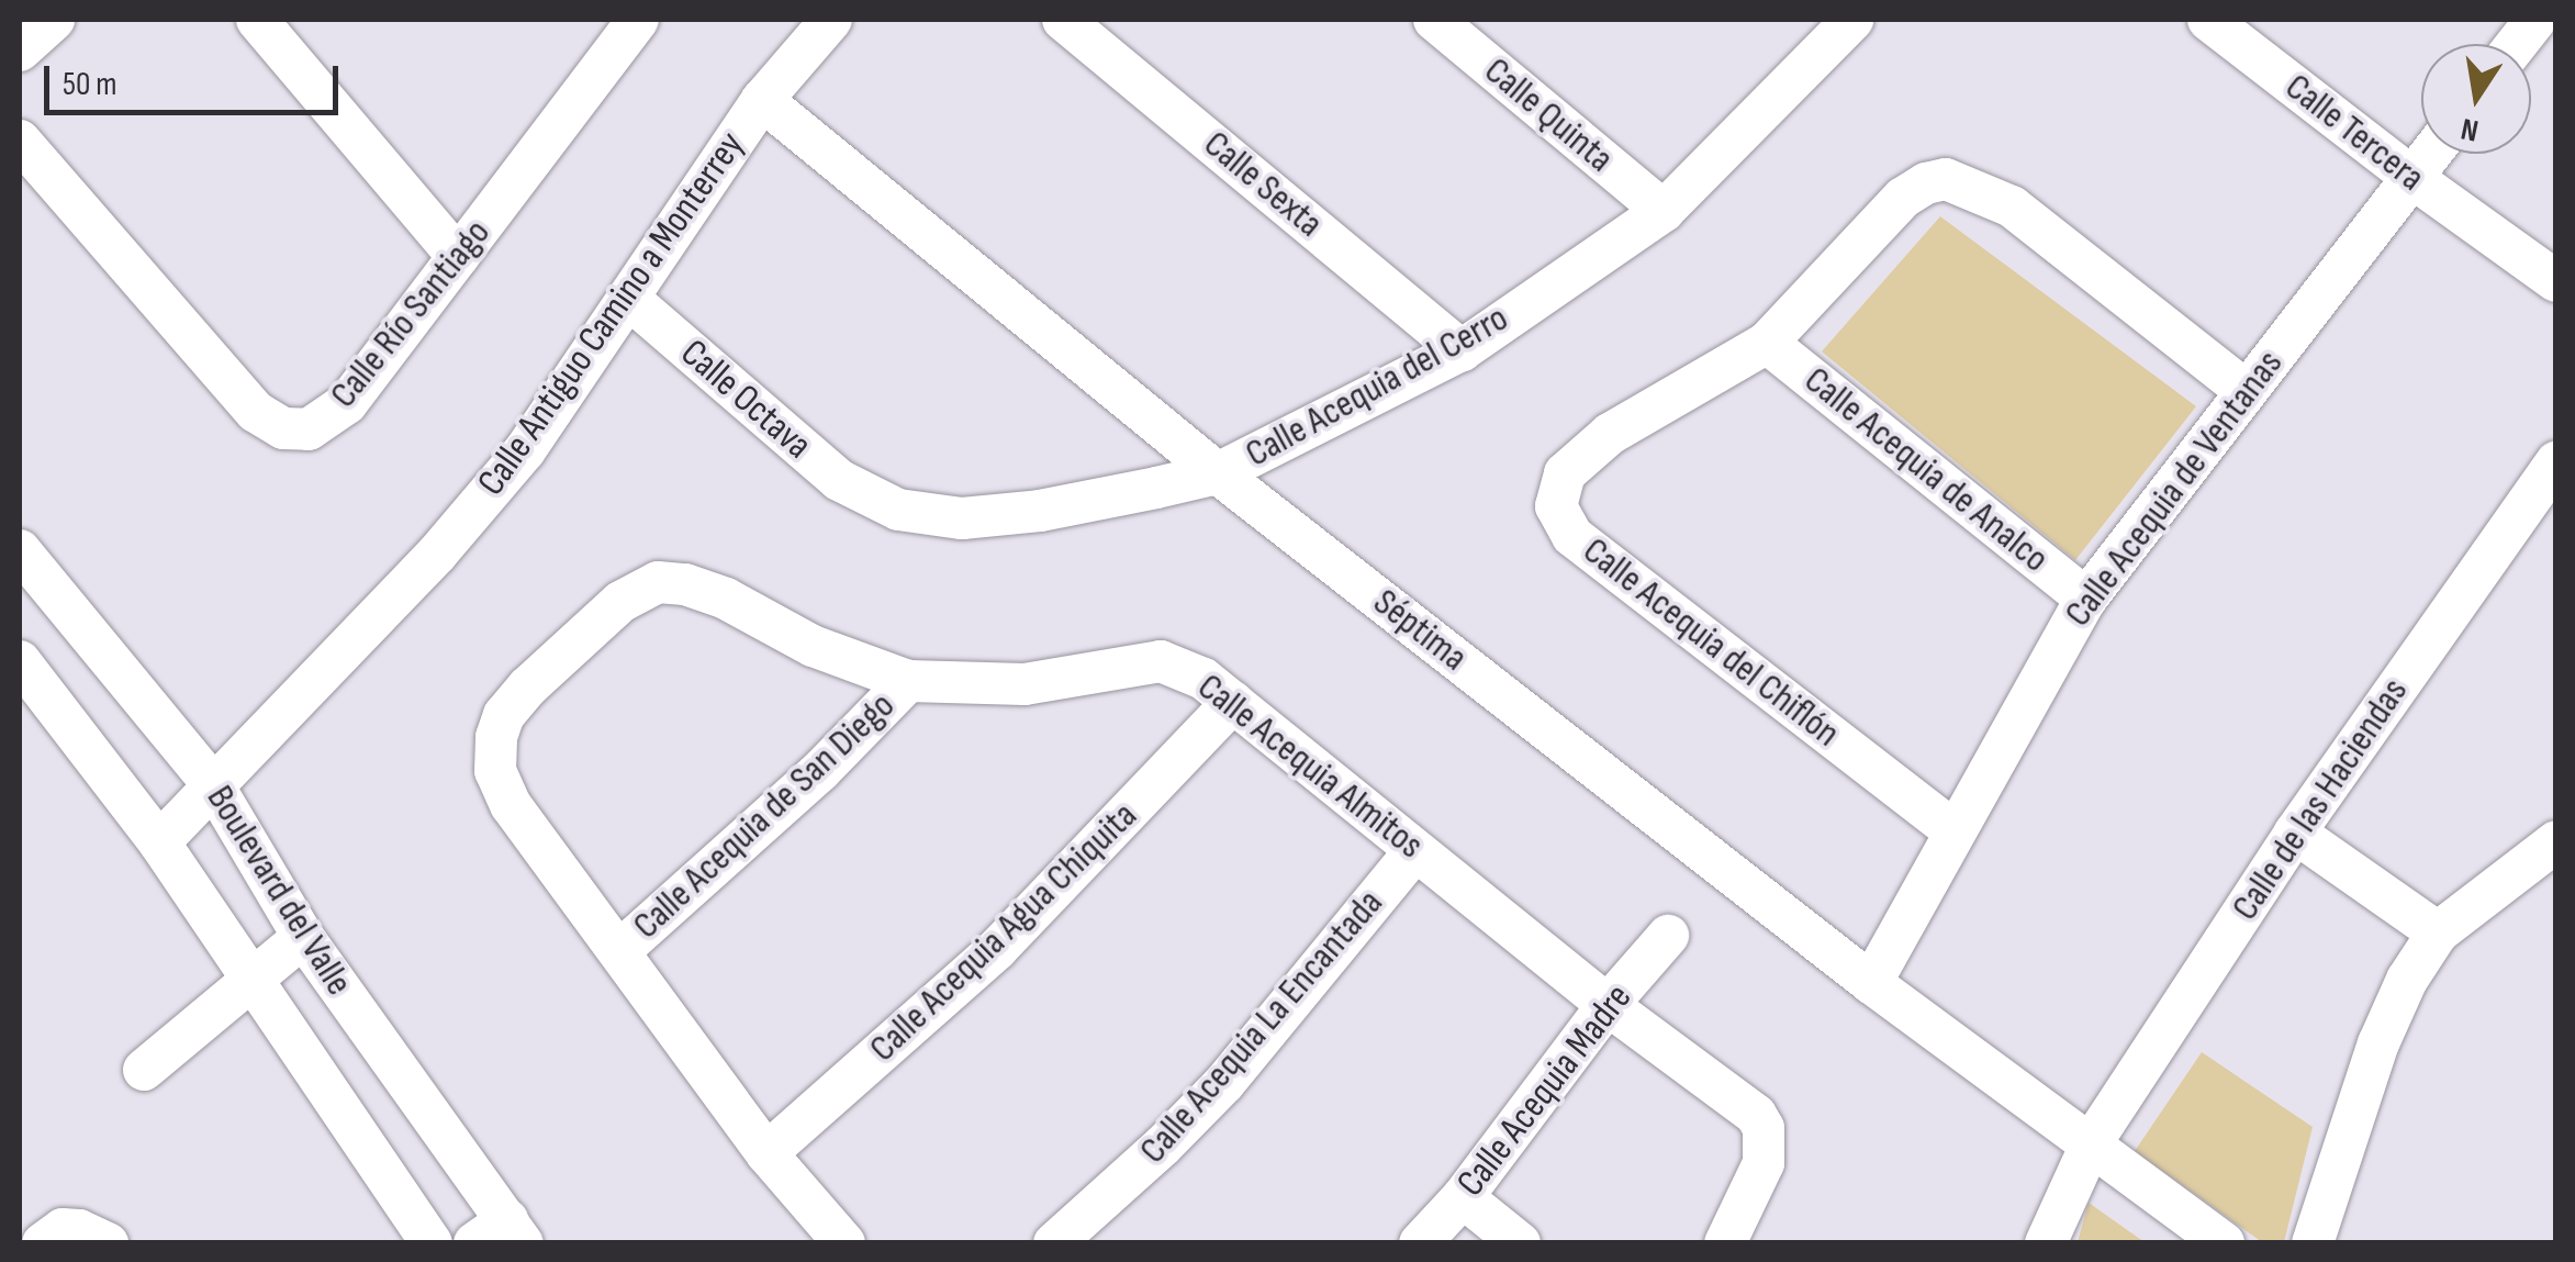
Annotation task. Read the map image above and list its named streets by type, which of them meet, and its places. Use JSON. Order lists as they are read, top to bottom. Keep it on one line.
{"streets":{"street":["Calle Quinta","Calle Tercera","Calle Sexta","Calle Río Santiago","Calle Antiguo Camino a Monterrey","Calle Acequia del Cerro","Calle Octava","Calle Acequia de Analco","Calle Acequia de Ventanas","Séptima","Calle Acequia del Chiflón","Calle Acequia Almitos","Calle de las Haciendas","Calle Acequia de San Diego","Boulevard del Valle","Calle Acequia Agua Chiquita","Calle Acequia La Encantada","Calle Acequia Madre"]},"crossings":[["Calle Quinta","Calle Acequia del Cerro"],["Calle Tercera","Calle Acequia de Ventanas"],["Calle Sexta","Calle Acequia del Cerro"],["Calle Antiguo Camino a Monterrey","Calle Octava"],["Calle Antiguo Camino a Monterrey","Séptima"],["Calle Antiguo Camino a Monterrey","Boulevard del Valle"],["Calle Acequia del Cerro","Calle Octava"],["Calle Acequia del Cerro","Séptima"],["Calle Acequia de Analco","Calle Acequia de Ventanas"],["Calle Acequia de Analco","Calle Acequia del Chiflón"],["Calle Acequia de Ventanas","Séptima"],["Calle Acequia de Ventanas","Calle Acequia del Chiflón"],["Séptima","Calle de las Haciendas"],["Calle Acequia Almitos","Calle Acequia de San Diego"],["Calle Acequia Almitos","Calle Acequia Agua Chiquita"],["Calle Acequia Almitos","Calle Acequia La Encantada"],["Calle Acequia Almitos","Calle Acequia Madre"]],"scale_bar":"50 m","north":"bottom"}
